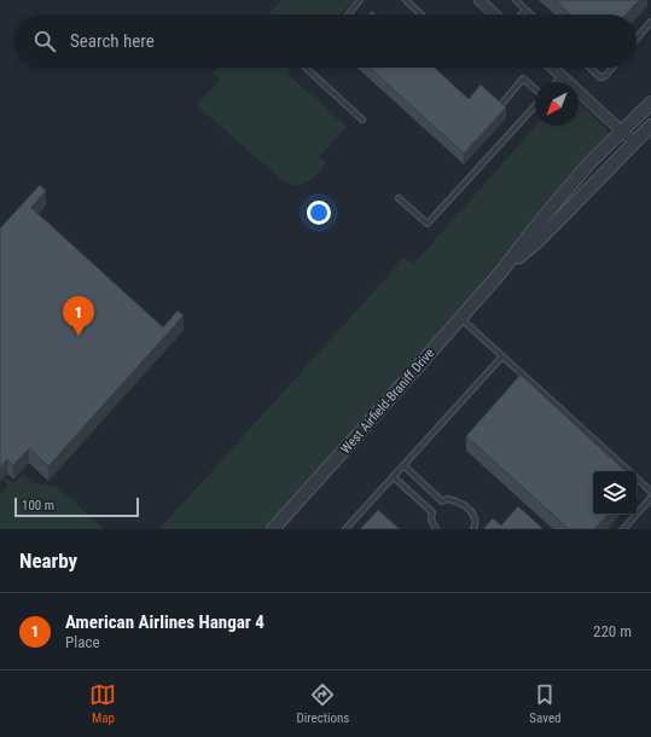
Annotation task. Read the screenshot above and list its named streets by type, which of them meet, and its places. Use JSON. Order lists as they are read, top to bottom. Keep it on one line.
{"streets":{"street":["West Airfield-Braniff Drive"]},"scale_bar":"100 m","north":"bottom left","page":{"search":"Search here","pins":"1","scale":"100 m","heading":"Nearby","list":[{"mark":"1","name":"American Airlines Hangar 4","note":"Place","value":"220 m"}],"nav":["Map","Directions","Saved"]}}
